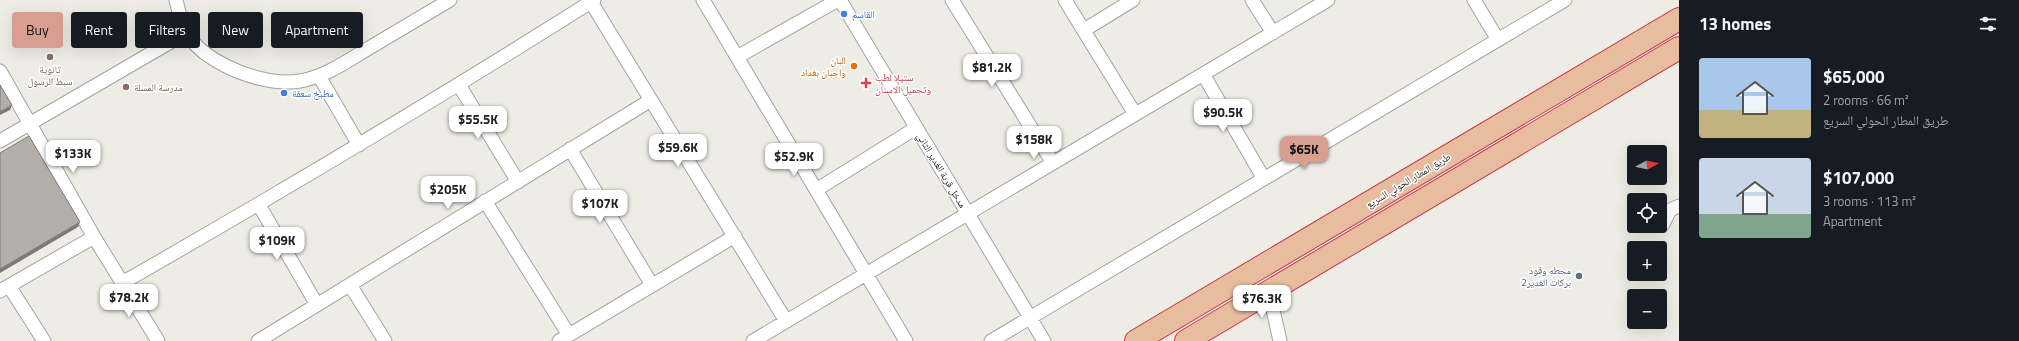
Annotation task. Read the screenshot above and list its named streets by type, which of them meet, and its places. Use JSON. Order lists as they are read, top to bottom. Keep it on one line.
{"streets":{"highway":["طريق المطار الحولي السريع"],"street":["مدخل قرية الغدير الثاني"]},"places":{"other":["القاسم","ثانوية سبط الرسول","البان واجبان بغداد","مدرسة المسلة","مطبخ سعفة","محطه وقود بركات الغدير2"],"health":["ستيلا لطب وتجميل الاسنان"]},"north":"right","page":{"heading":"13 homes","chip":["Buy","Rent","Filters","New","Apartment"],"list":[{"name":"$65,000","note":"2 rooms · 66 m² · طريق المطار الحولي السريع"},{"name":"$107,000","note":"3 rooms · 113 m² · Apartment"}],"price":["$81.2K","$90.5K","$55.5K","$158K","$59.6K","$65K","$133K","$52.9K","$205K","$107K","$109K","$78.2K","$76.3K"],"map_buttons":["+","−"]}}
